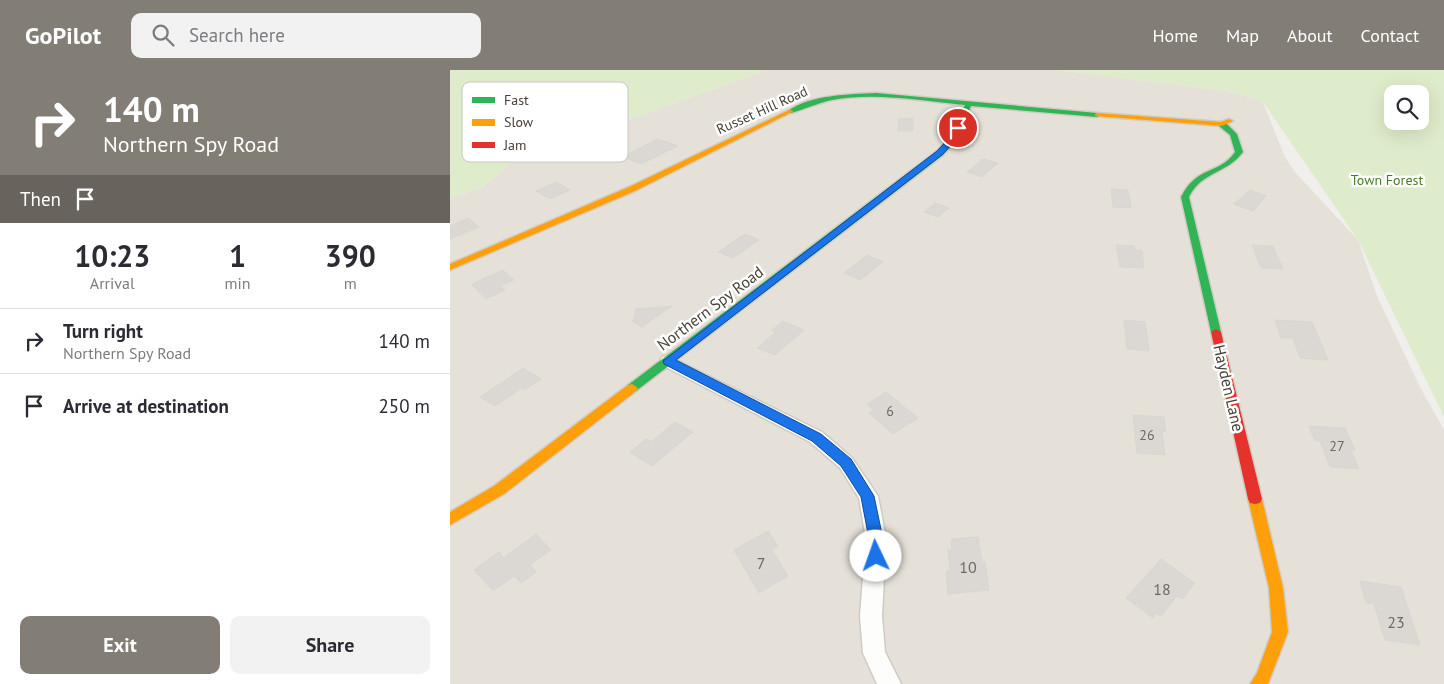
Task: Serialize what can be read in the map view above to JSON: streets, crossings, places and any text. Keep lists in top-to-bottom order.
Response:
{
  "streets": {
    "street": ["Russet Hill Road", "Northern Spy Road", "Hayden Lane"]
  },
  "crossings": [
    ["Russet Hill Road", "Northern Spy Road"],
    ["Russet Hill Road", "Hayden Lane"]
  ],
  "parks": ["Town Forest"],
  "house_numbers": [
    "6",
    "26",
    "27",
    "7",
    "10",
    "18",
    "23"
  ],
  "legend": ["Fast", "Slow", "Jam"],
  "page": {
    "header": "GoPilot",
    "search": "Search here",
    "nav": [
      "Home",
      "Map",
      "About",
      "Contact"
    ],
    "turn": ["140 m", "Northern Spy Road"],
    "then": "Then",
    "eta": [
      "10:23",
      "Arrival",
      "1",
      "min",
      "390",
      "m"
    ],
    "list": [
      {
        "name": "Turn right",
        "note": "Northern Spy Road",
        "value": "140 m"
      },
      {
        "name": "Arrive at destination",
        "value": "250 m"
      }
    ],
    "buttons": ["Exit", "Share"]
  }
}
